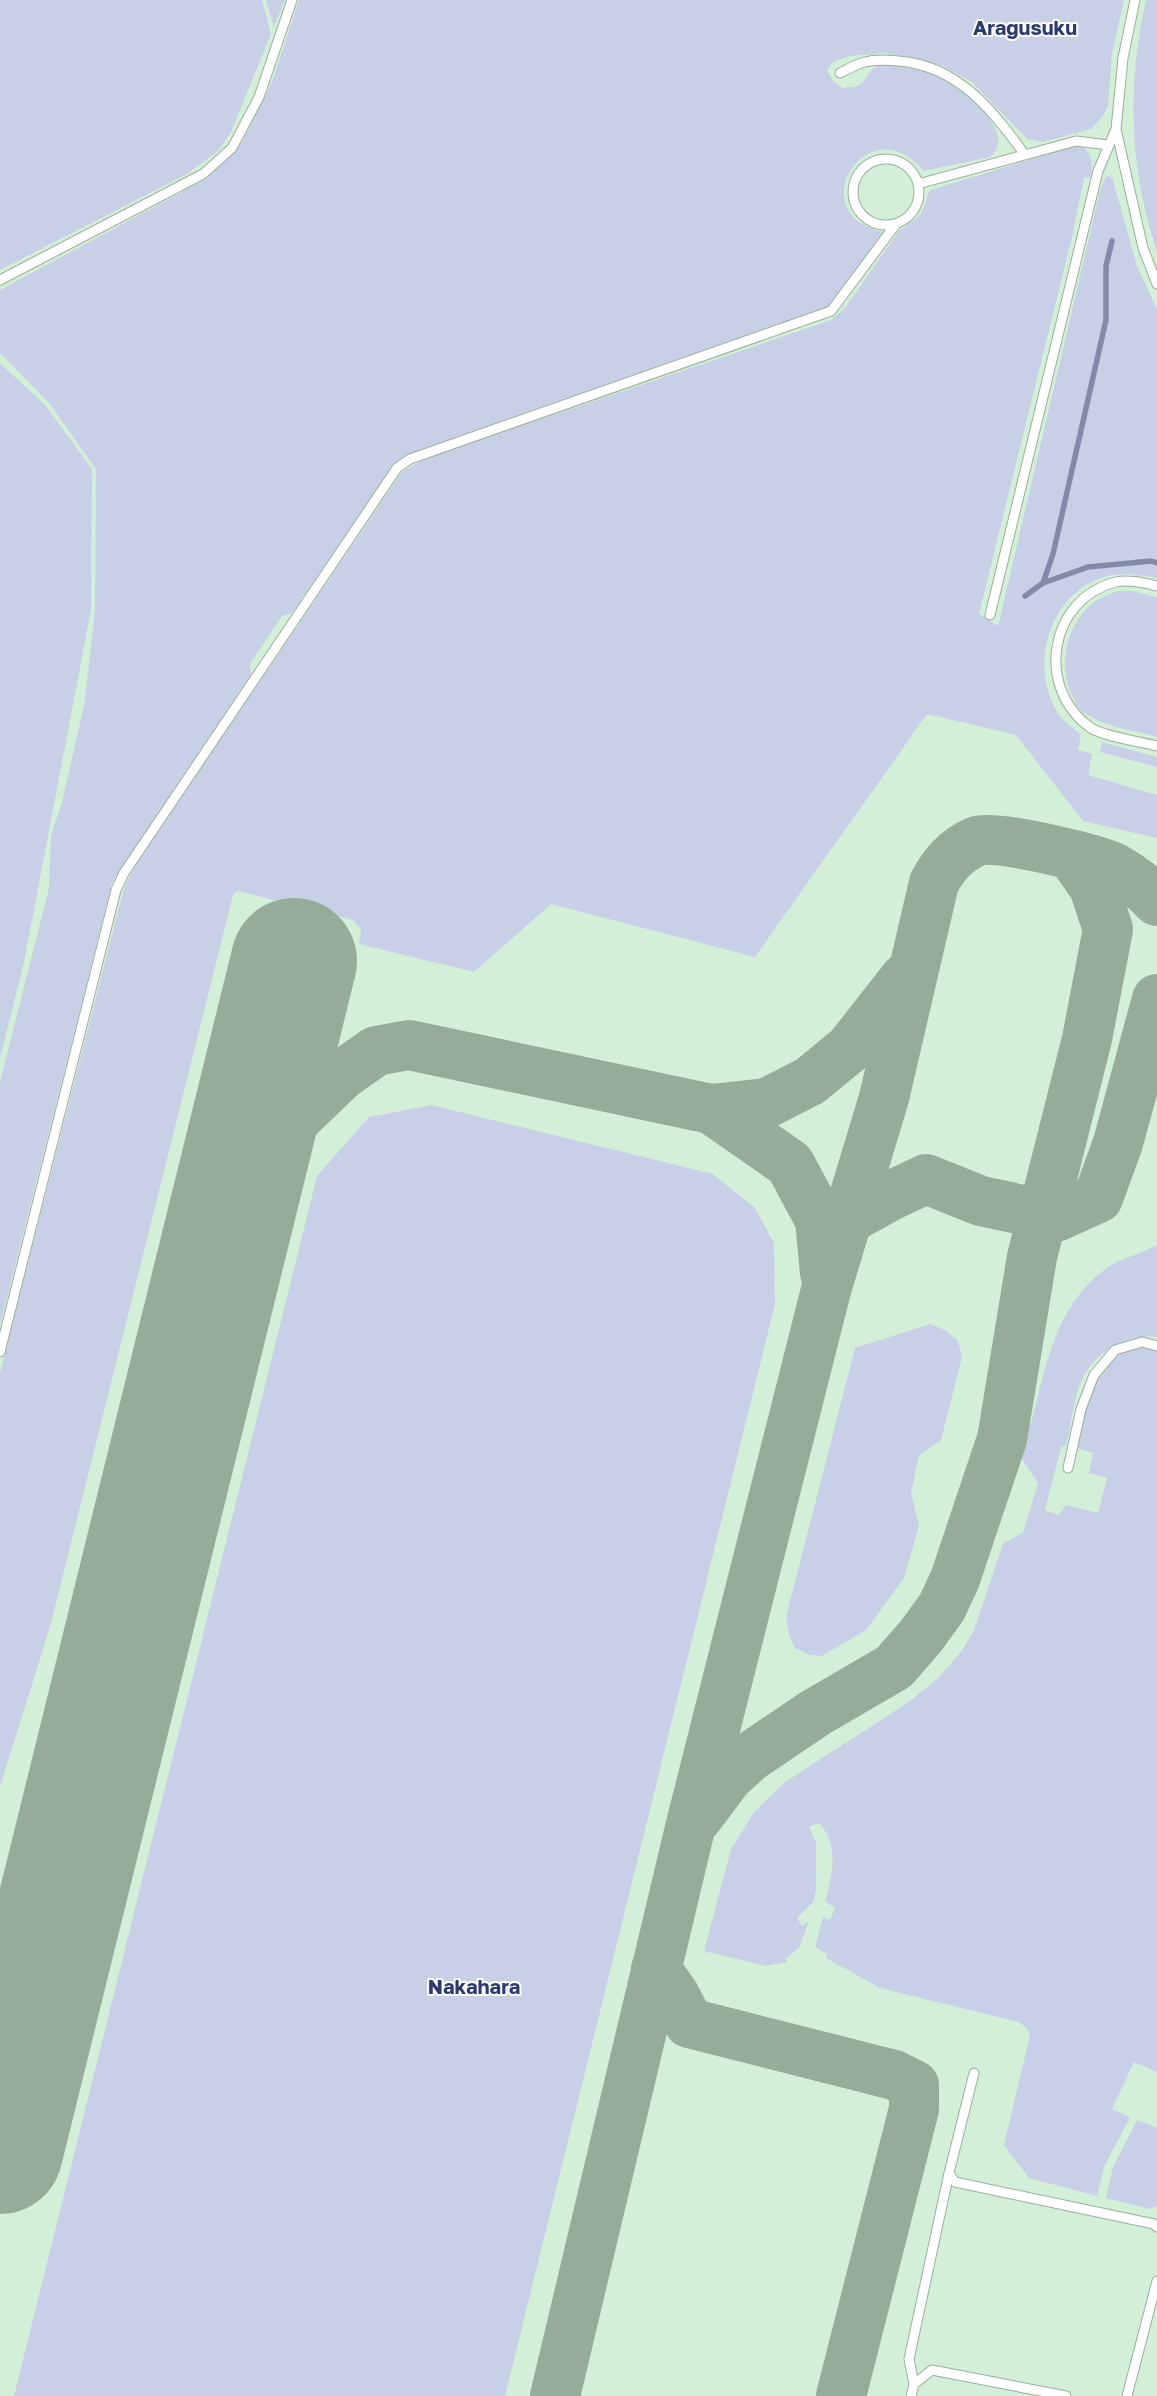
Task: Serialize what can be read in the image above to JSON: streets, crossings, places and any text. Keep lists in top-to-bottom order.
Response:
{
  "districts": ["Aragusuku", "Nakahara"]
}
